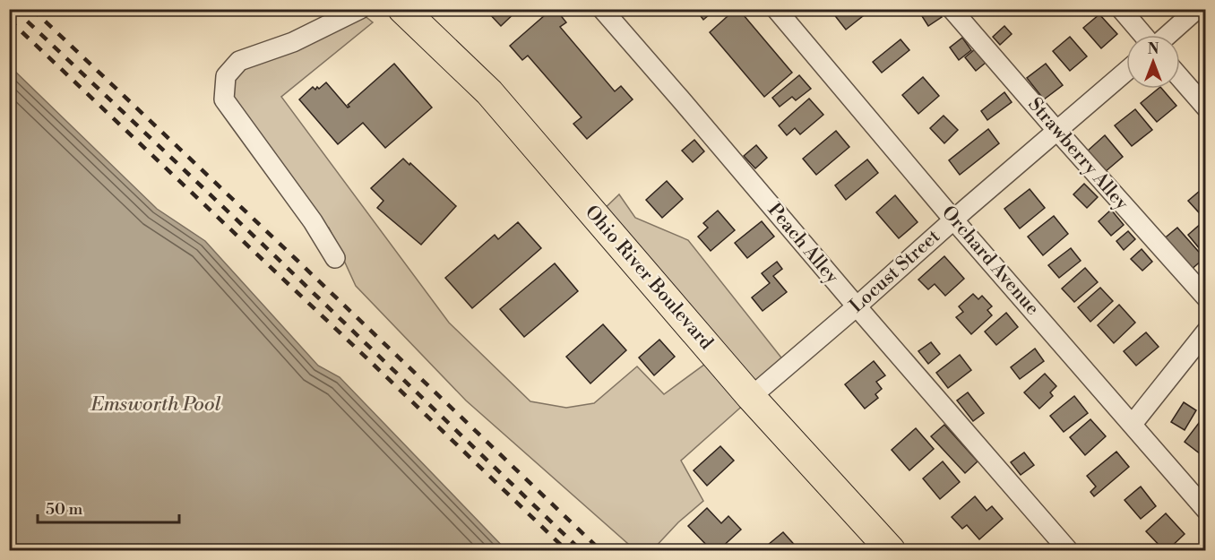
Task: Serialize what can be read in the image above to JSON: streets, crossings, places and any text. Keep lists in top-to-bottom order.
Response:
{
  "streets": {
    "highway": ["Ohio River Boulevard"],
    "street": [
      "Strawberry Alley",
      "Peach Alley",
      "Orchard Avenue",
      "Locust Street"
    ]
  },
  "crossings": [
    ["Strawberry Alley", "Locust Street"],
    ["Peach Alley", "Locust Street"],
    ["Orchard Avenue", "Locust Street"],
    ["Locust Street", "Ohio River Boulevard"]
  ],
  "water": ["Emsworth Pool"],
  "scale_bar": "50 m",
  "north": "top"
}
